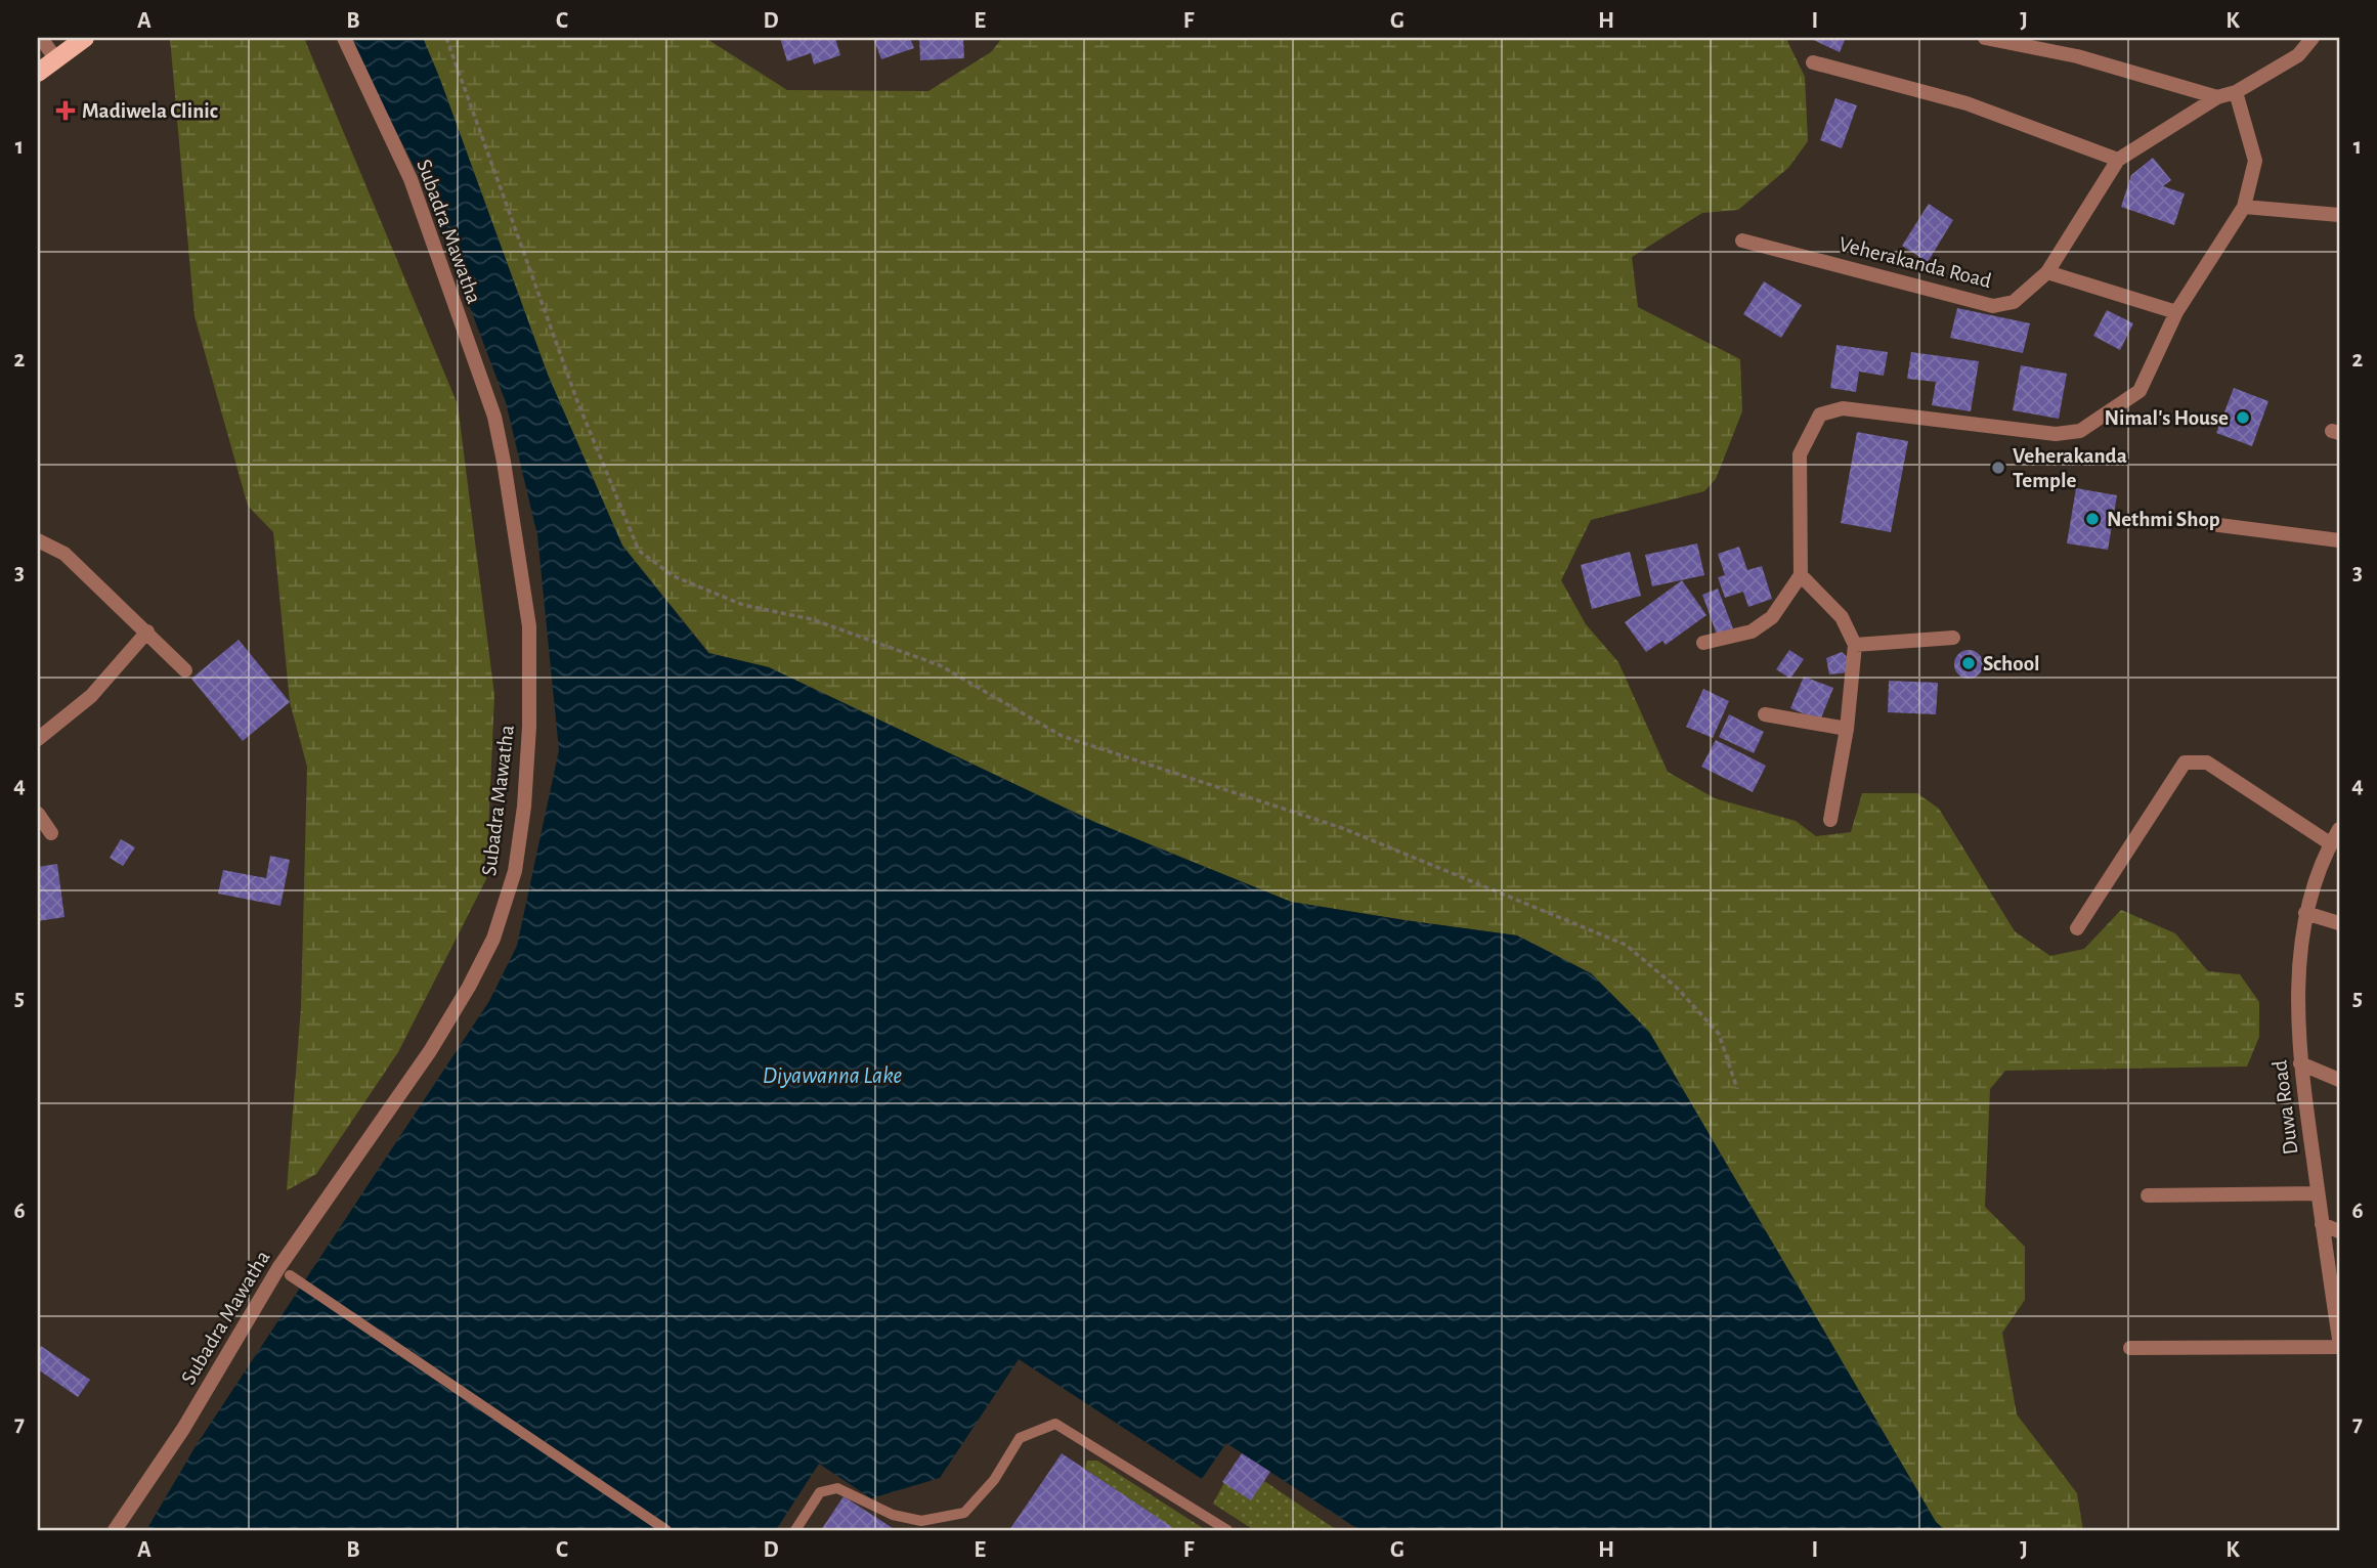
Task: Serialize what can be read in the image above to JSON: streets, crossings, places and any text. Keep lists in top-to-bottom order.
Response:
{
  "streets": {
    "street": ["Subadra Mawatha", "Veherakanda Road", "Duwa Road"]
  },
  "water": ["Diyawanna Lake"],
  "places": {
    "health": ["Madiwela Clinic"],
    "other": [
      "Nimal's House",
      "Veherakanda Temple",
      "Nethmi Shop",
      "School"
    ]
  },
  "grid": {
    "columns": [
      "A",
      "B",
      "C",
      "D",
      "E",
      "F",
      "G",
      "H",
      "I",
      "J",
      "K"
    ],
    "rows": [
      "1",
      "2",
      "3",
      "4",
      "5",
      "6",
      "7"
    ]
  }
}
